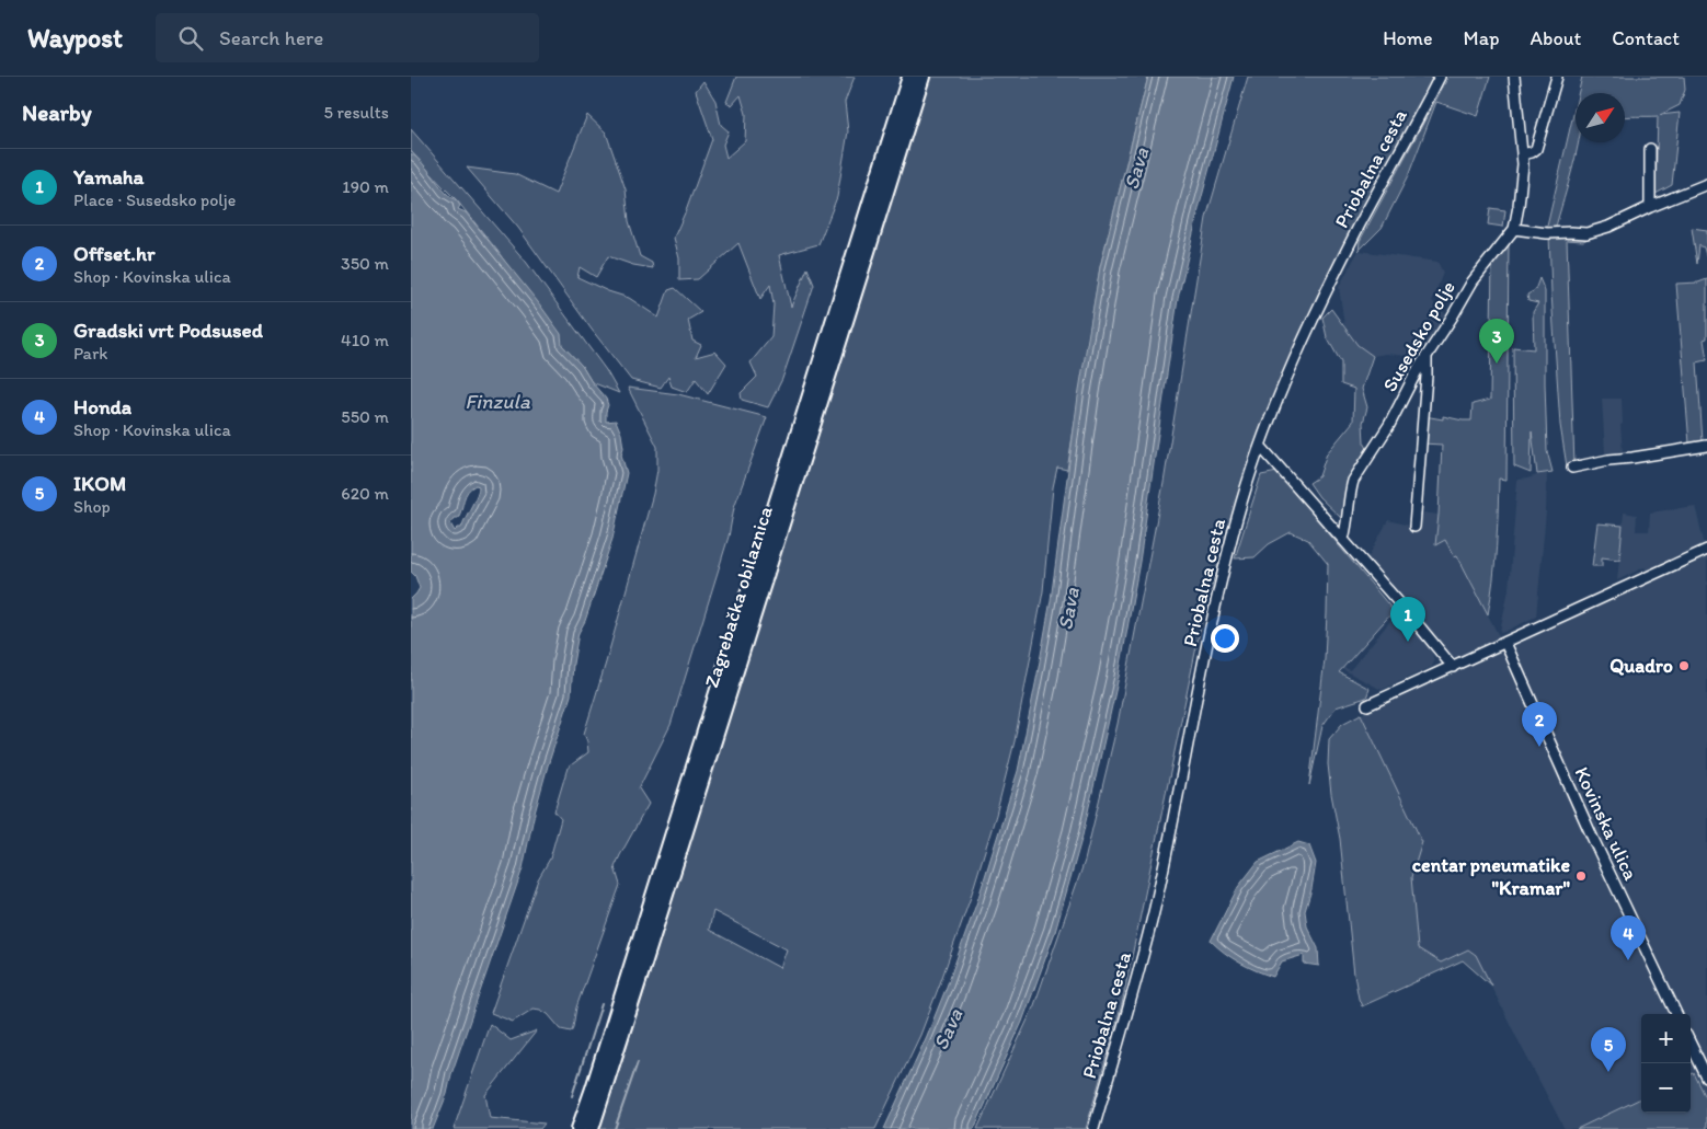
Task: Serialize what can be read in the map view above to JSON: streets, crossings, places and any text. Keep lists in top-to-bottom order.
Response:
{
  "streets": {
    "highway": ["Zagrebačka obilaznica"],
    "street": ["Priobalna cesta", "Susedsko polje", "Kovinska ulica"]
  },
  "water": ["Sava", "Finzula"],
  "places": ["Quadro", "centar pneumatike \"Kramar\""],
  "north": "top right",
  "page": {
    "header": "Waypost",
    "search": "Search here",
    "nav": [
      "Home",
      "Map",
      "About",
      "Contact"
    ],
    "heading": ["Nearby", "5 results"],
    "list": [
      {
        "mark": "1",
        "name": "Yamaha",
        "note": "Place · Susedsko polje",
        "value": "190 m"
      },
      {
        "mark": "2",
        "name": "Offset.hr",
        "note": "Shop · Kovinska ulica",
        "value": "350 m"
      },
      {
        "mark": "3",
        "name": "Gradski vrt Podsused",
        "note": "Park",
        "value": "410 m"
      },
      {
        "mark": "4",
        "name": "Honda",
        "note": "Shop · Kovinska ulica",
        "value": "550 m"
      },
      {
        "mark": "5",
        "name": "IKOM",
        "note": "Shop",
        "value": "620 m"
      }
    ],
    "pins": [
      "3",
      "1",
      "2",
      "4",
      "5"
    ],
    "map_buttons": ["+", "−"]
  }
}
